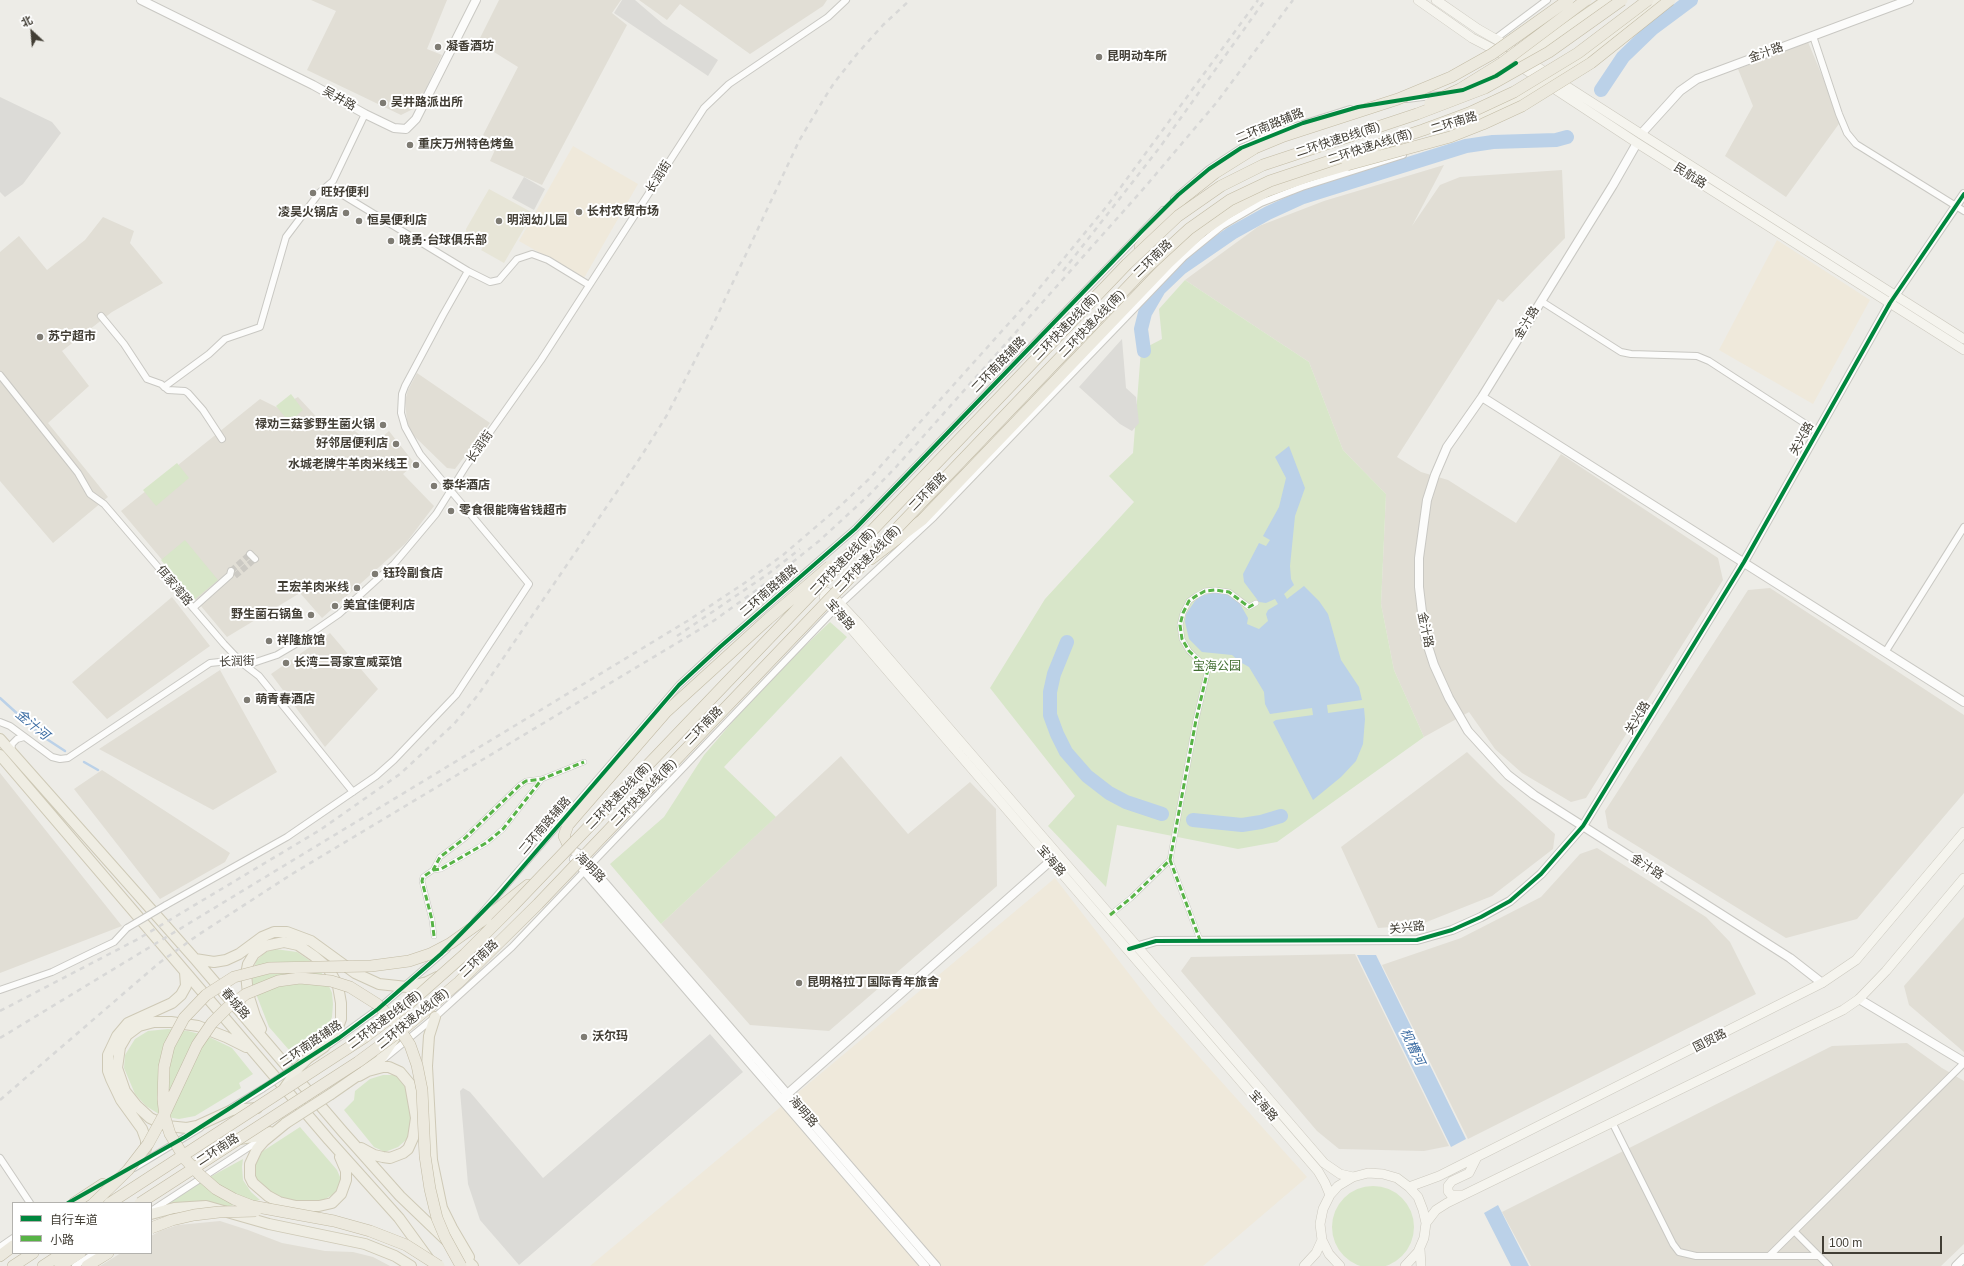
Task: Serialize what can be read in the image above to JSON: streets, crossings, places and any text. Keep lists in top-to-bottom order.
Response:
{
  "streets": {
    "highway": ["二环快速B线(南)", "二环快速A线(南)"],
    "main road": [
      "二环南路",
      "民航路",
      "宝海路",
      "春城路",
      "国贸路"
    ],
    "street": [
      "金汁路",
      "吴井路",
      "二环南路辅路",
      "长润街",
      "关兴路",
      "佴家湾路",
      "海明路"
    ]
  },
  "crossings": [
    ["金汁路", "民航路"],
    ["金汁路", "关兴路"],
    ["金汁路", "国贸路"],
    ["二环南路", "二环南路辅路"],
    ["二环南路", "民航路"],
    ["二环南路", "宝海路"],
    ["二环南路", "海明路"],
    ["二环南路辅路", "民航路"],
    ["二环南路辅路", "宝海路"],
    ["民航路", "关兴路"],
    ["长润街", "佴家湾路"],
    ["关兴路", "宝海路"]
  ],
  "water": ["金汁河", "枧槽河"],
  "parks": ["宝海公园"],
  "places": [
    "凝香酒坊",
    "昆明动车所",
    "吴井路派出所",
    "重庆万州特色烤鱼",
    "旺好便利",
    "长村农贸市场",
    "凌昊火锅店",
    "恒昊便利店",
    "明润幼儿园",
    "晓勇·台球俱乐部",
    "苏宁超市",
    "禄劝三菇爹野生菌火锅",
    "好邻居便利店",
    "水城老牌牛羊肉米线王",
    "泰华酒店",
    "零食很能嗨省钱超市",
    "钰玲副食店",
    "王宏羊肉米线",
    "美宜佳便利店",
    "野生菌石锅鱼",
    "祥隆旅馆",
    "长湾二哥家宣威菜馆",
    "萌青春酒店",
    "昆明格拉丁国际青年旅舍",
    "沃尔玛"
  ],
  "legend": ["自行车道", "小路"],
  "scale_bar": "100 m",
  "north": "top left"
}
